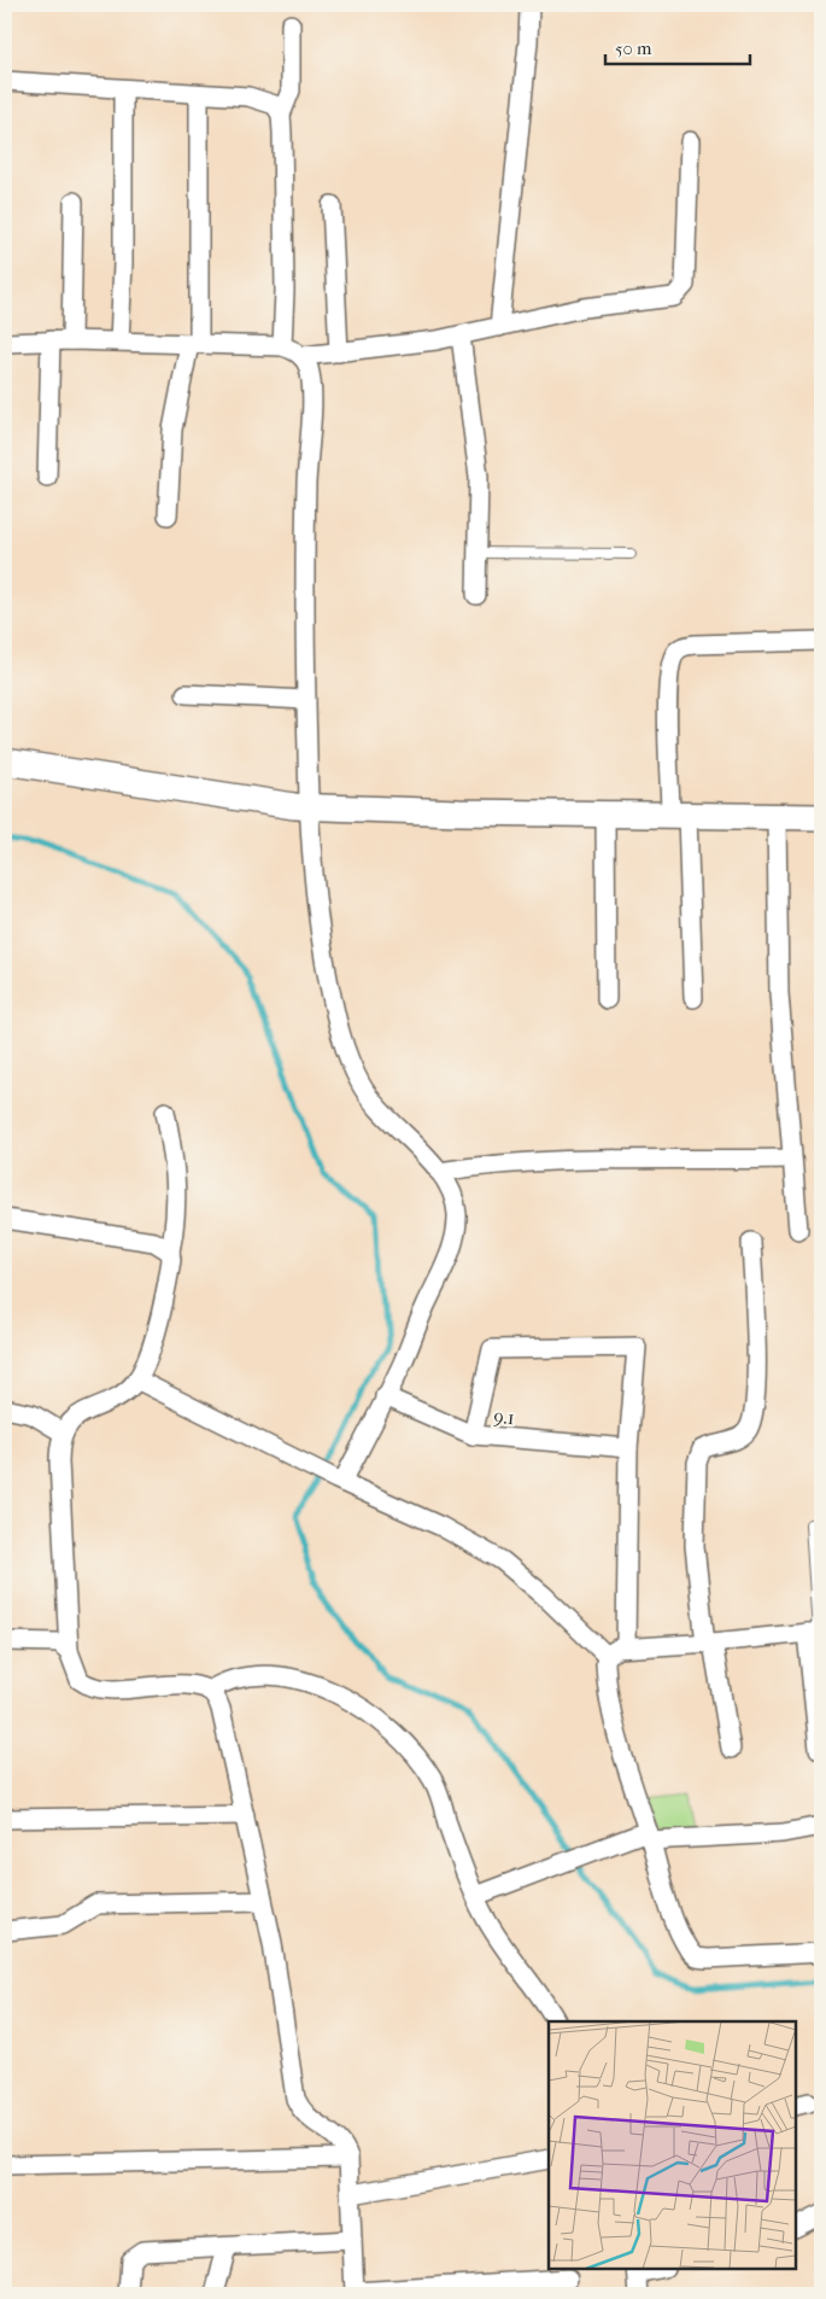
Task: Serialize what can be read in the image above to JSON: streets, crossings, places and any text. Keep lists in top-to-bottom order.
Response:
{
  "streets": {
    "street": ["9.1"]
  },
  "scale_bar": "50 m"
}
